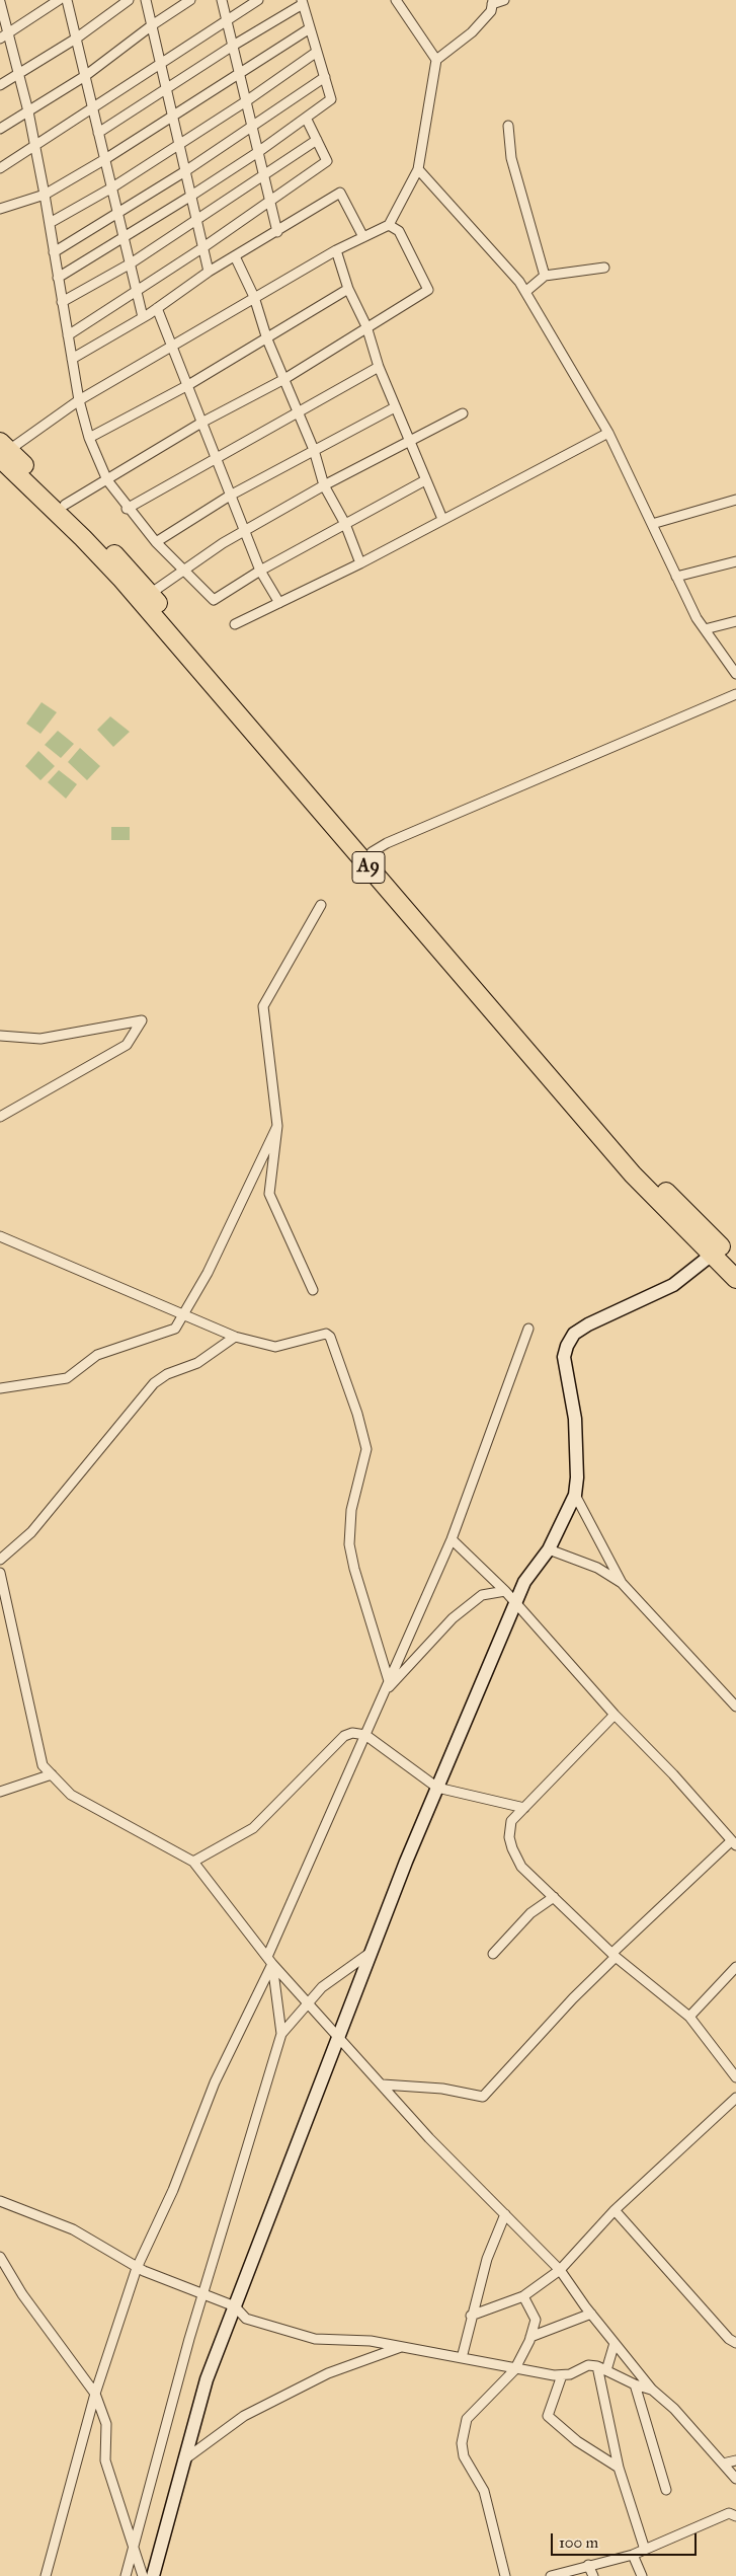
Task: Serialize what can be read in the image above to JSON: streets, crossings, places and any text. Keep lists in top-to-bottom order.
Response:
{
  "streets": {
    "highway": ["A9"]
  },
  "scale_bar": "100 m"
}
